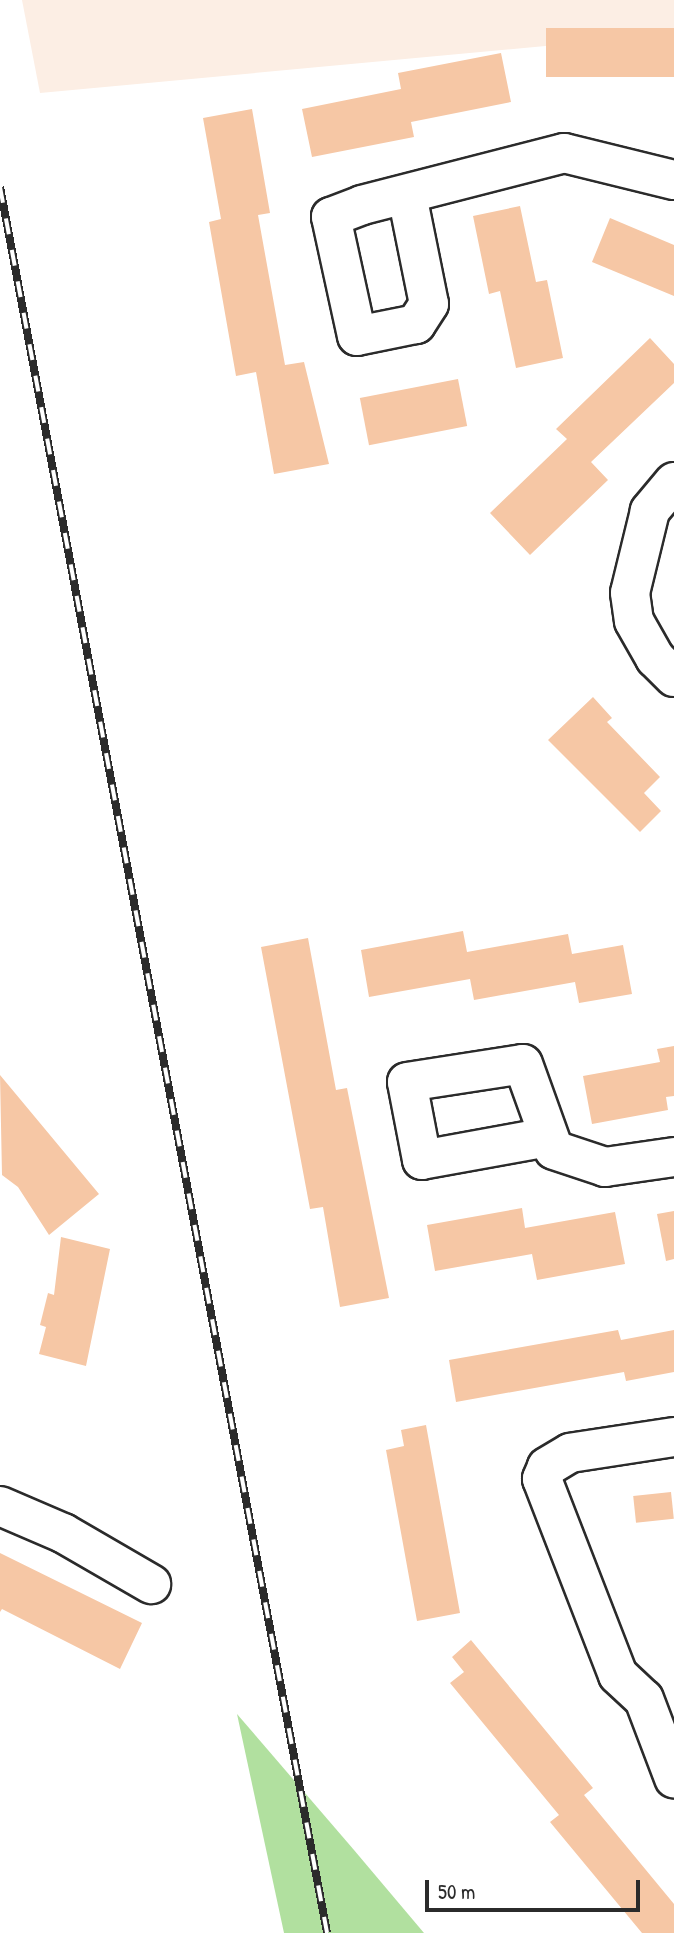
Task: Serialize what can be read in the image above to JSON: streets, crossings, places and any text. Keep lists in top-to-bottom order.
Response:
{
  "scale_bar": "50 m"
}
